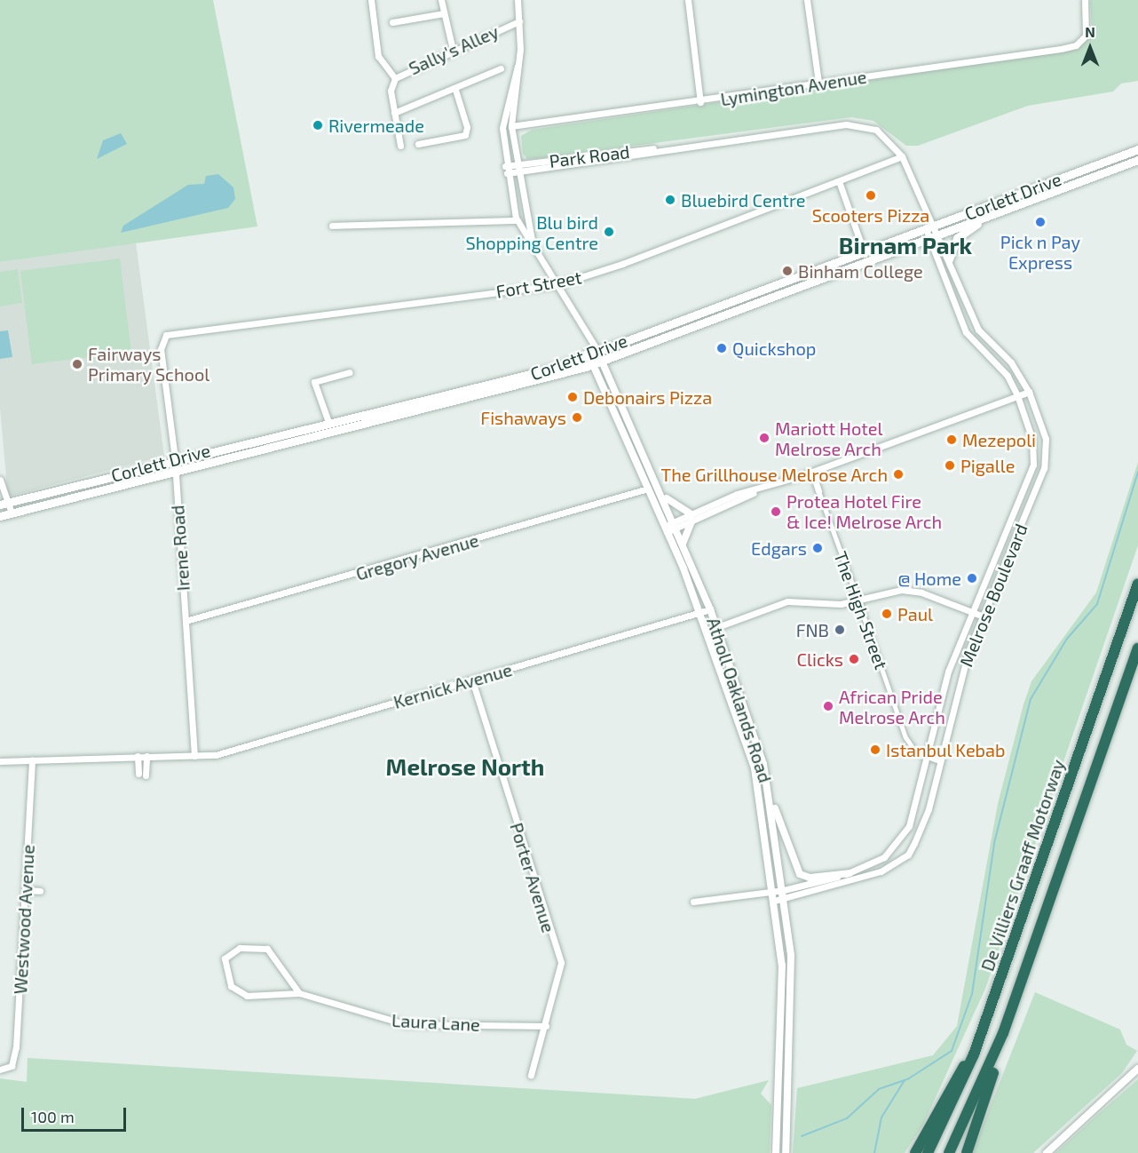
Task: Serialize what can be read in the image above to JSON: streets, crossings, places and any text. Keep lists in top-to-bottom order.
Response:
{
  "streets": {
    "highway": ["De Villiers Graaff Motorway"],
    "main road": ["Corlett Drive"],
    "street": [
      "Sally's Alley",
      "Lymington Avenue",
      "Park Road",
      "Fort Street",
      "Irene Road",
      "Gregory Avenue",
      "Melrose Boulevard",
      "The High Street",
      "Kernick Avenue",
      "Atholl Oaklands Road",
      "Porter Avenue",
      "Westwood Avenue",
      "Laura Lane"
    ]
  },
  "crossings": [
    ["Sally's Alley", "Atholl Oaklands Road"],
    ["Lymington Avenue", "Atholl Oaklands Road"],
    ["Park Road", "Fort Street"],
    ["Park Road", "Atholl Oaklands Road"],
    ["Corlett Drive", "Irene Road"],
    ["Corlett Drive", "Melrose Boulevard"],
    ["Corlett Drive", "Atholl Oaklands Road"],
    ["Fort Street", "Irene Road"],
    ["Fort Street", "Atholl Oaklands Road"],
    ["Irene Road", "Gregory Avenue"],
    ["Irene Road", "Kernick Avenue"],
    ["Gregory Avenue", "Atholl Oaklands Road"],
    ["Melrose Boulevard", "The High Street"],
    ["Melrose Boulevard", "Atholl Oaklands Road"],
    ["Kernick Avenue", "Atholl Oaklands Road"],
    ["Kernick Avenue", "Porter Avenue"],
    ["Kernick Avenue", "Westwood Avenue"],
    ["Porter Avenue", "Laura Lane"]
  ],
  "districts": ["Birnam Park", "Melrose North"],
  "places": [
    "Rivermeade",
    "Scooters Pizza",
    "Bluebird Centre",
    "Pick n Pay Express",
    "Blu bird Shopping Centre",
    "Binham College",
    "Quickshop",
    "Fairways Primary School",
    "Debonairs Pizza",
    "Fishaways",
    "Mariott Hotel Melrose Arch",
    "Mezepoli",
    "Pigalle",
    "The Grillhouse Melrose Arch",
    "Protea Hotel Fire & Ice! Melrose Arch",
    "Edgars",
    "@ Home",
    "Paul",
    "FNB",
    "Clicks",
    "African Pride Melrose Arch",
    "Istanbul Kebab"
  ],
  "scale_bar": "100 m",
  "north": "top"
}
